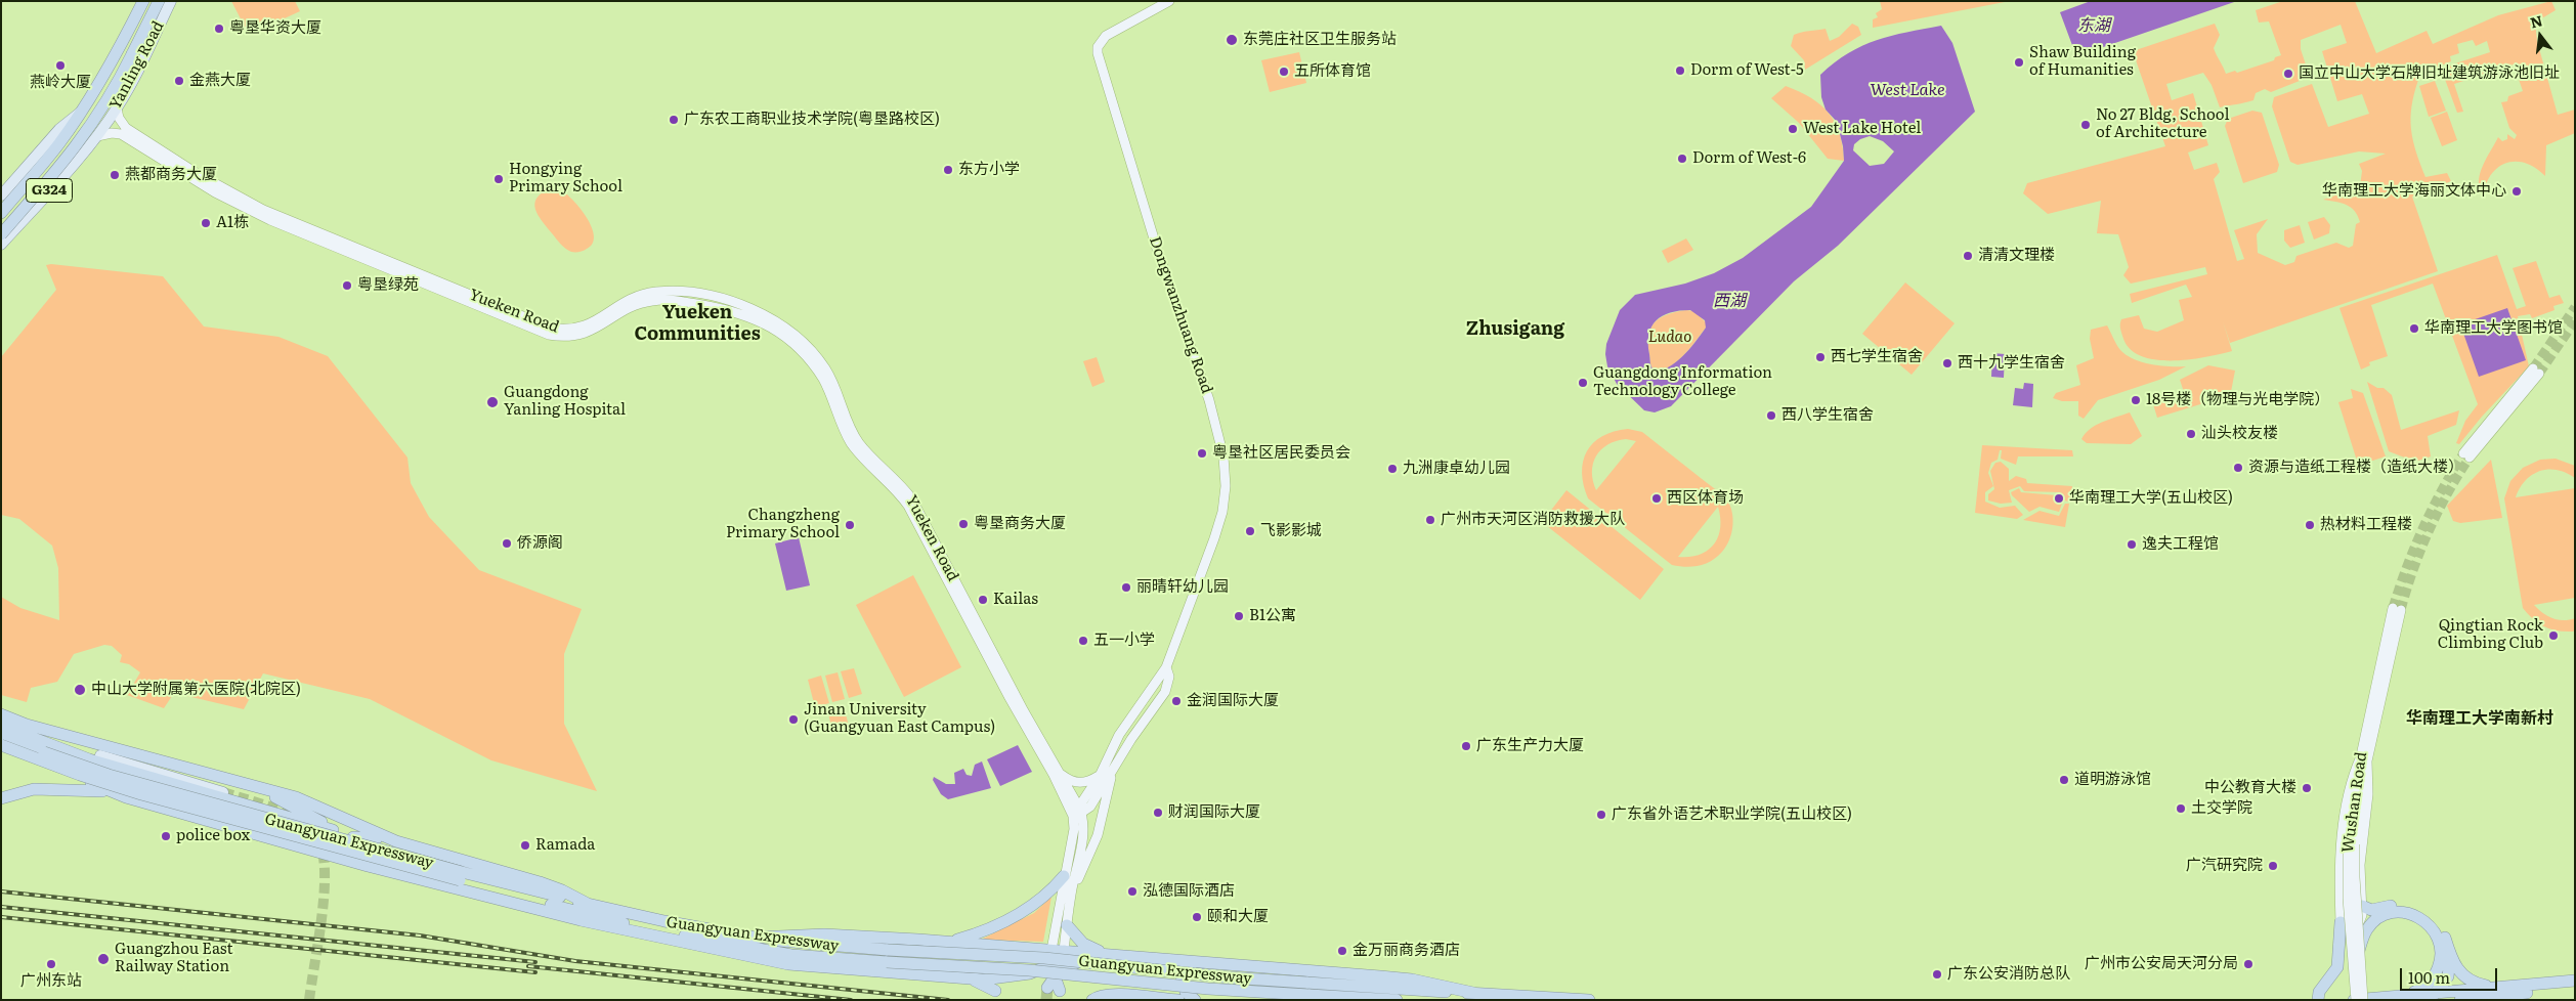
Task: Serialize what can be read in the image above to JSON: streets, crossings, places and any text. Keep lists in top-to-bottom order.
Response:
{
  "streets": {
    "highway": ["Yanling Road", "G324", "Guangyuan Expressway"],
    "main road": ["Yueken Road", "Dongwanzhuang Road", "Wushan Road"]
  },
  "crossings": [
    ["Yanling Road", "Yueken Road"],
    ["Yueken Road", "Dongwanzhuang Road"]
  ],
  "districts": ["Yueken Communities", "Zhusigang", "华南理工大学南新村"],
  "water": ["东湖", "West Lake", "西湖"],
  "parks": ["Ludao"],
  "places": [
    "粤垦华资大厦",
    "东莞庄社区卫生服务站",
    "Shaw Building of Humanities",
    "燕岭大厦",
    "Dorm of West-5",
    "五所体育馆",
    "国立中山大学石牌旧址建筑游泳池旧址",
    "金燕大厦",
    "广东农工商职业技术学院(粤垦路校区)",
    "No 27 Bldg, School of Architecture",
    "West Lake Hotel",
    "Dorm of West-6",
    "东方小学",
    "燕都商务大厦",
    "Hongying Primary School",
    "华南理工大学海丽文体中心",
    "A1栋",
    "清清文理楼",
    "粤垦绿苑",
    "华南理工大学图书馆",
    "西七学生宿舍",
    "西十九学生宿舍",
    "Guangdong Information Technology College",
    "18号楼（物理与光电学院）",
    "Guangdong Yanling Hospital",
    "西八学生宿舍",
    "汕头校友楼",
    "粤垦社区居民委员会",
    "资源与造纸工程楼（造纸大楼）",
    "九洲康卓幼儿园",
    "西区体育场",
    "华南理工大学(五山校区)",
    "广州市天河区消防救援大队",
    "粤垦商务大厦",
    "Changzheng Primary School",
    "热材料工程楼",
    "飞影影城",
    "侨源阁",
    "逸夫工程馆",
    "丽晴轩幼儿园",
    "Kailas",
    "B1公寓",
    "Qingtian Rock Climbing Club",
    "五一小学",
    "中山大学附属第六医院(北院区)",
    "金润国际大厦",
    "Jinan University (Guangyuan East Campus)",
    "广东生产力大厦",
    "道明游泳馆",
    "中公教育大楼",
    "土交学院",
    "财润国际大厦",
    "广东省外语艺术职业学院(五山校区)",
    "police box",
    "Ramada",
    "广汽研究院",
    "泓德国际酒店",
    "颐和大厦",
    "金万丽商务酒店",
    "Guangzhou East Railway Station",
    "广州东站",
    "广州市公安局天河分局",
    "广东公安消防总队"
  ],
  "scale_bar": "100 m",
  "north": "top"
}
